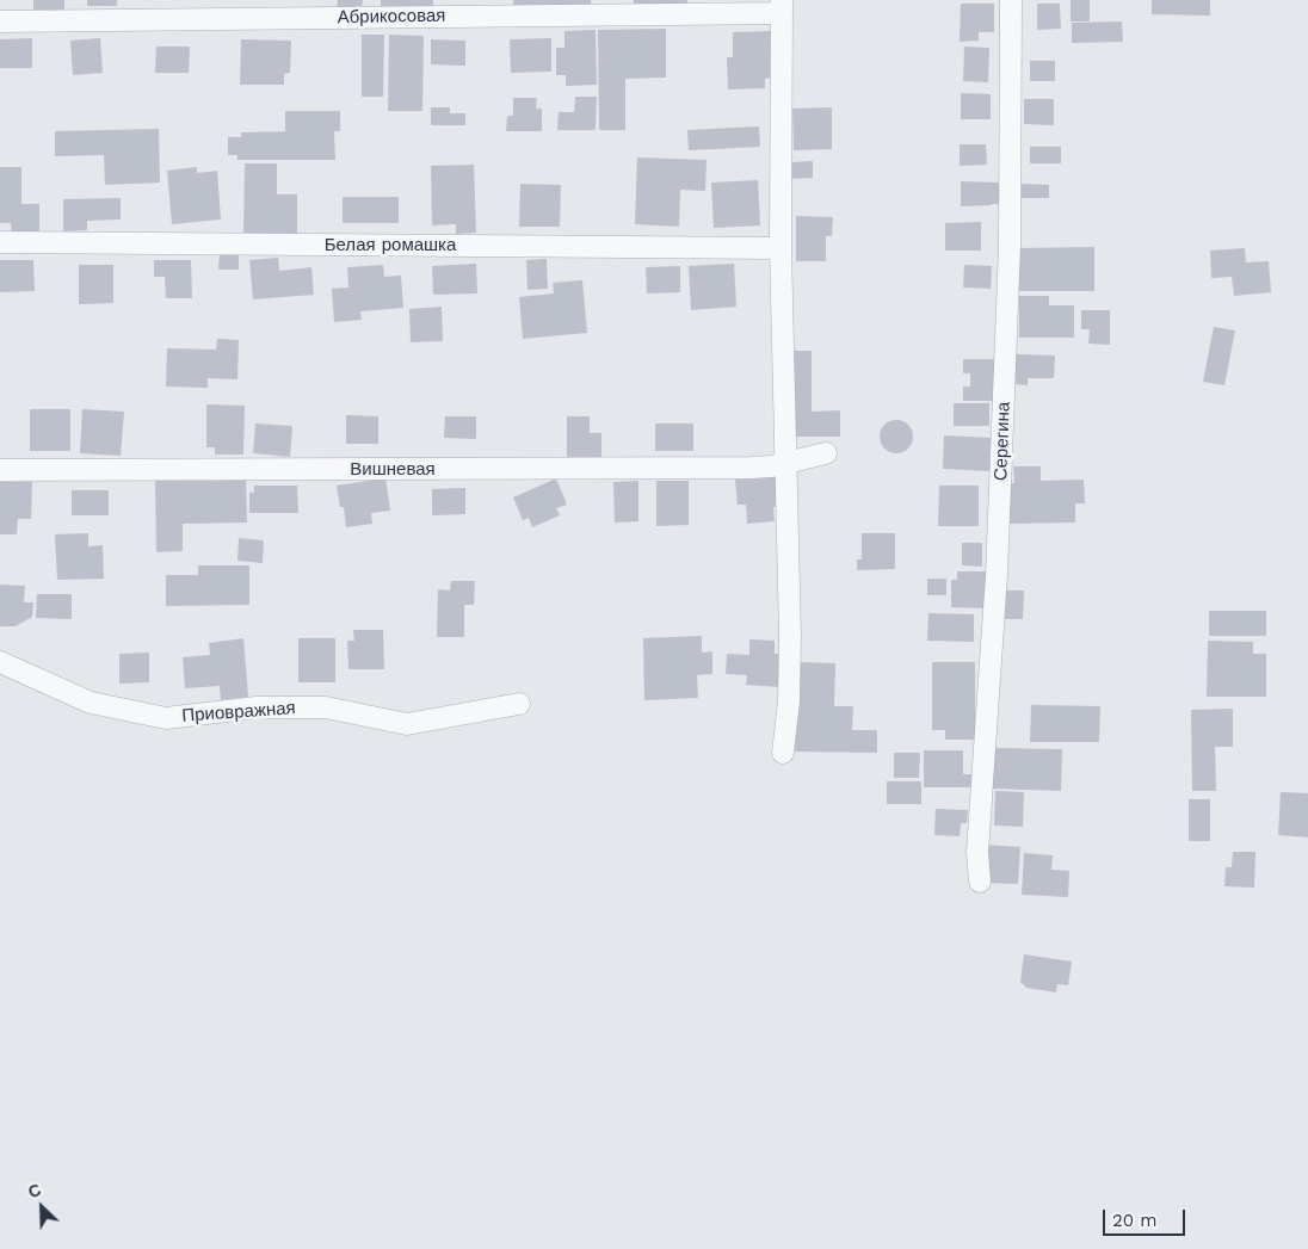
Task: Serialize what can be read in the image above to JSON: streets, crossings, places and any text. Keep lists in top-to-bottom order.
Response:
{
  "streets": {
    "street": [
      "Абрикосовая",
      "Белая ромашка",
      "Серегина",
      "Вишневая",
      "Приовражная"
    ]
  },
  "scale_bar": "20 m",
  "north": "top left"
}
